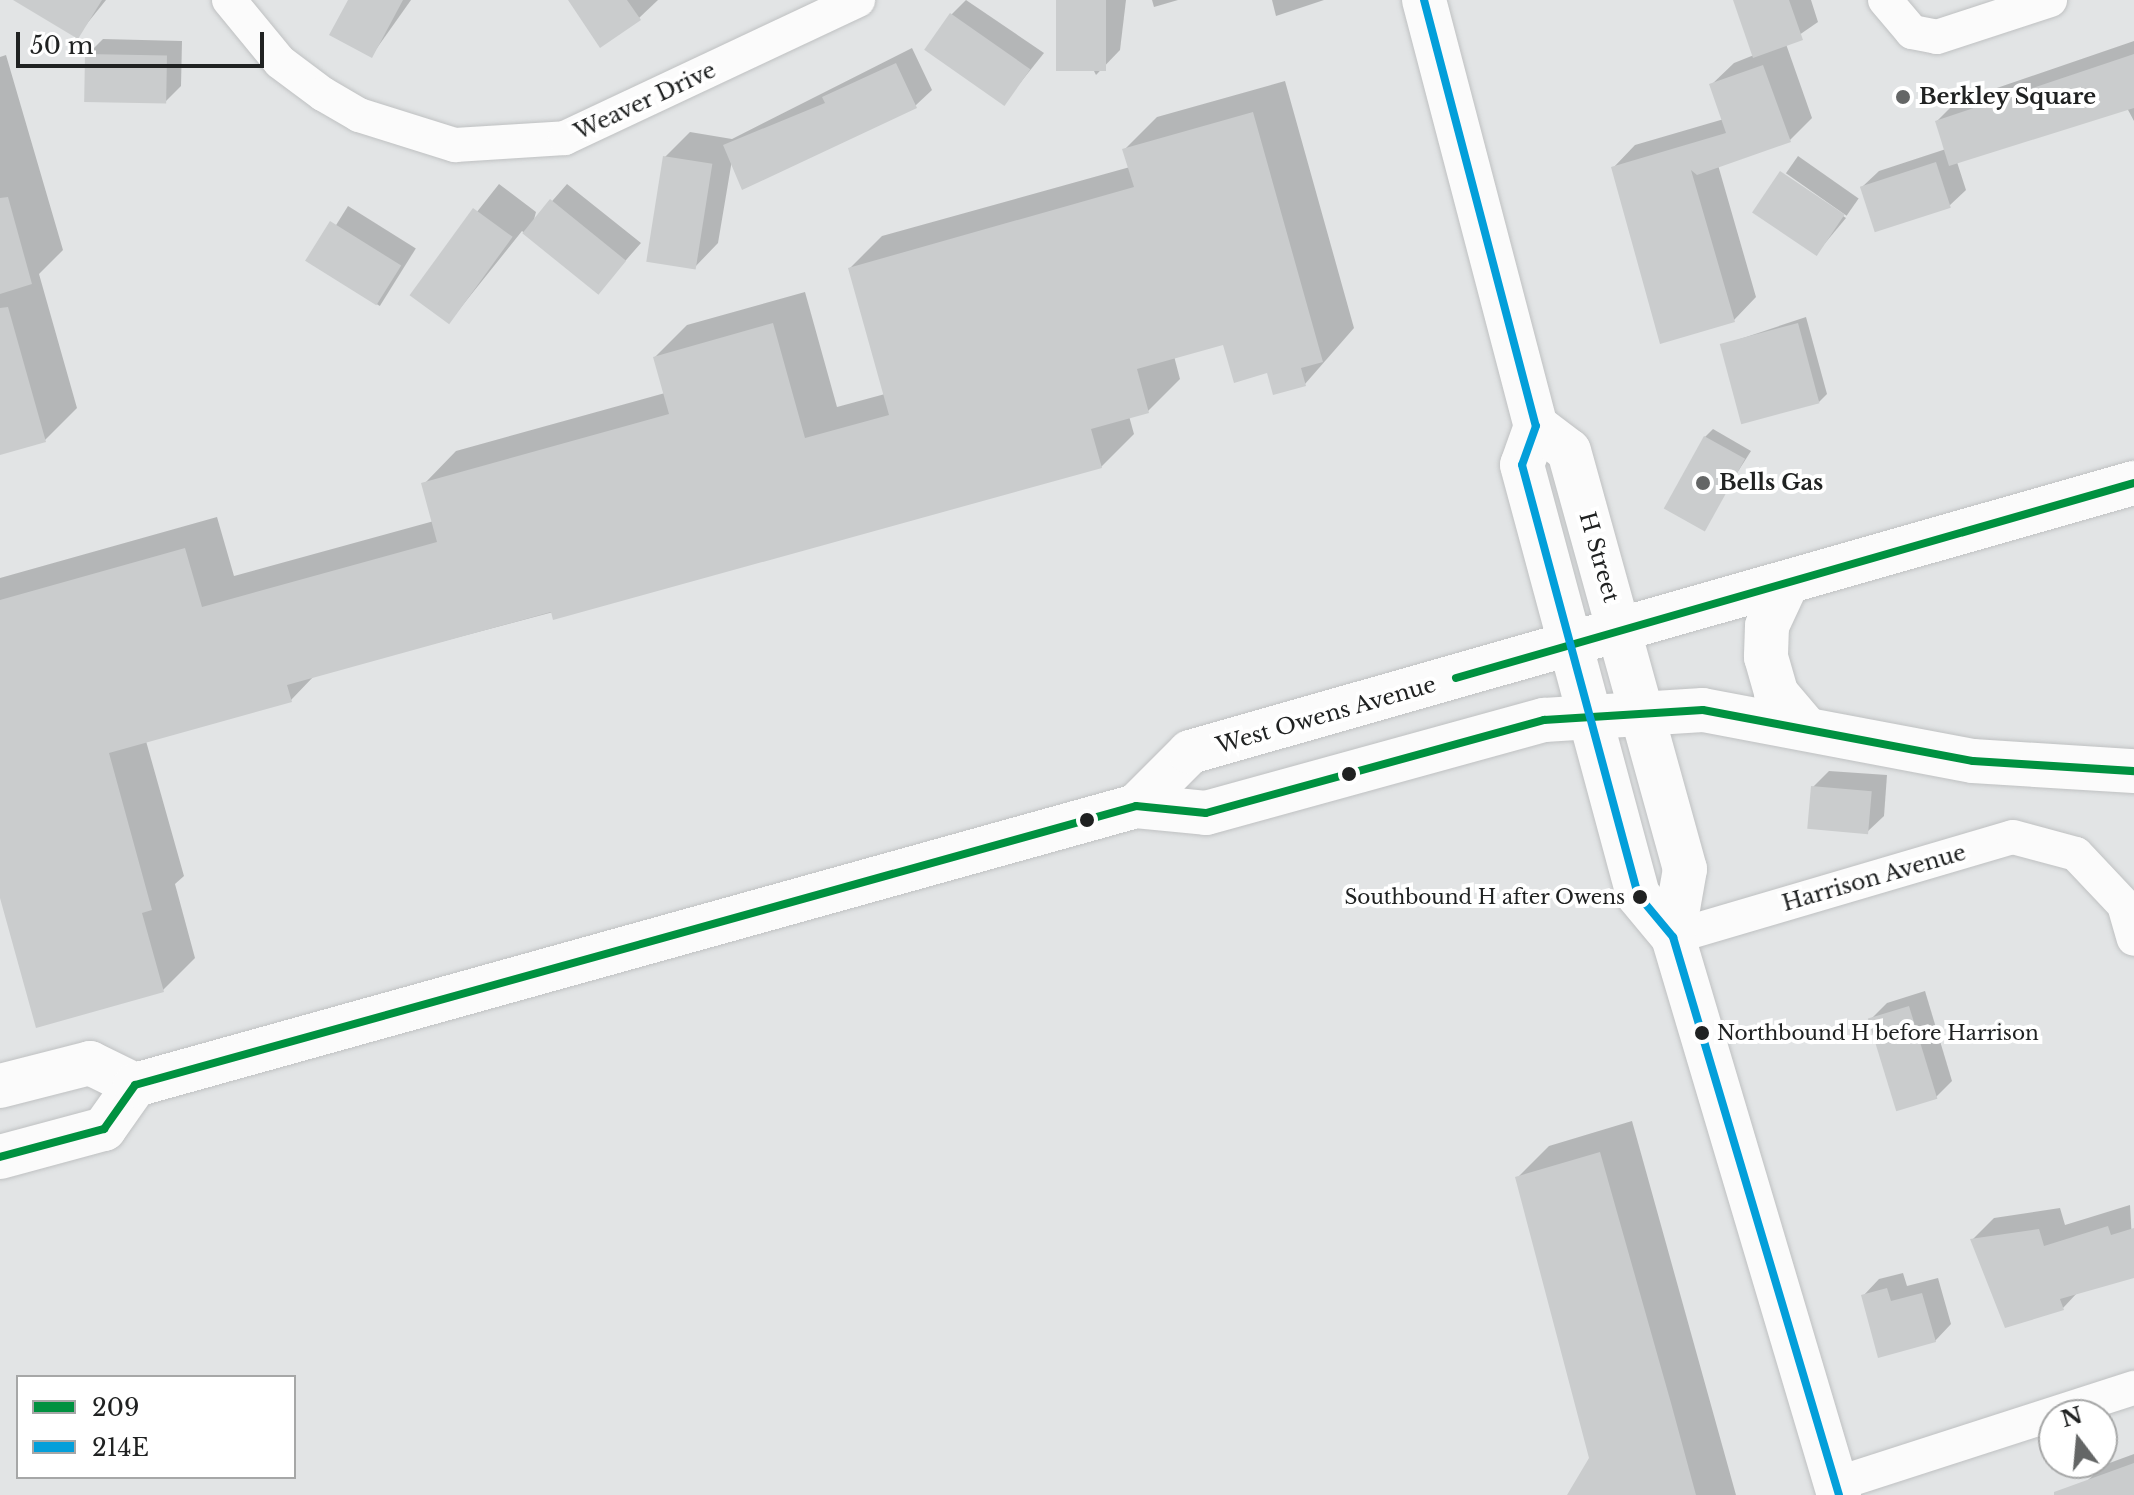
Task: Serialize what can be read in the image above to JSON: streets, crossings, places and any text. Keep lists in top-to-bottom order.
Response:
{
  "streets": {
    "main road": ["H Street", "West Owens Avenue"],
    "street": ["Weaver Drive", "Harrison Avenue"]
  },
  "crossings": [
    ["H Street", "West Owens Avenue"],
    ["H Street", "Harrison Avenue"]
  ],
  "places": [
    "Berkley Square",
    "Bells Gas",
    "Southbound H after Owens",
    "Northbound H before Harrison"
  ],
  "lines": ["transit line 214E", "transit line 209"],
  "legend": ["209", "214E"],
  "scale_bar": "50 m",
  "north": "top"
}
